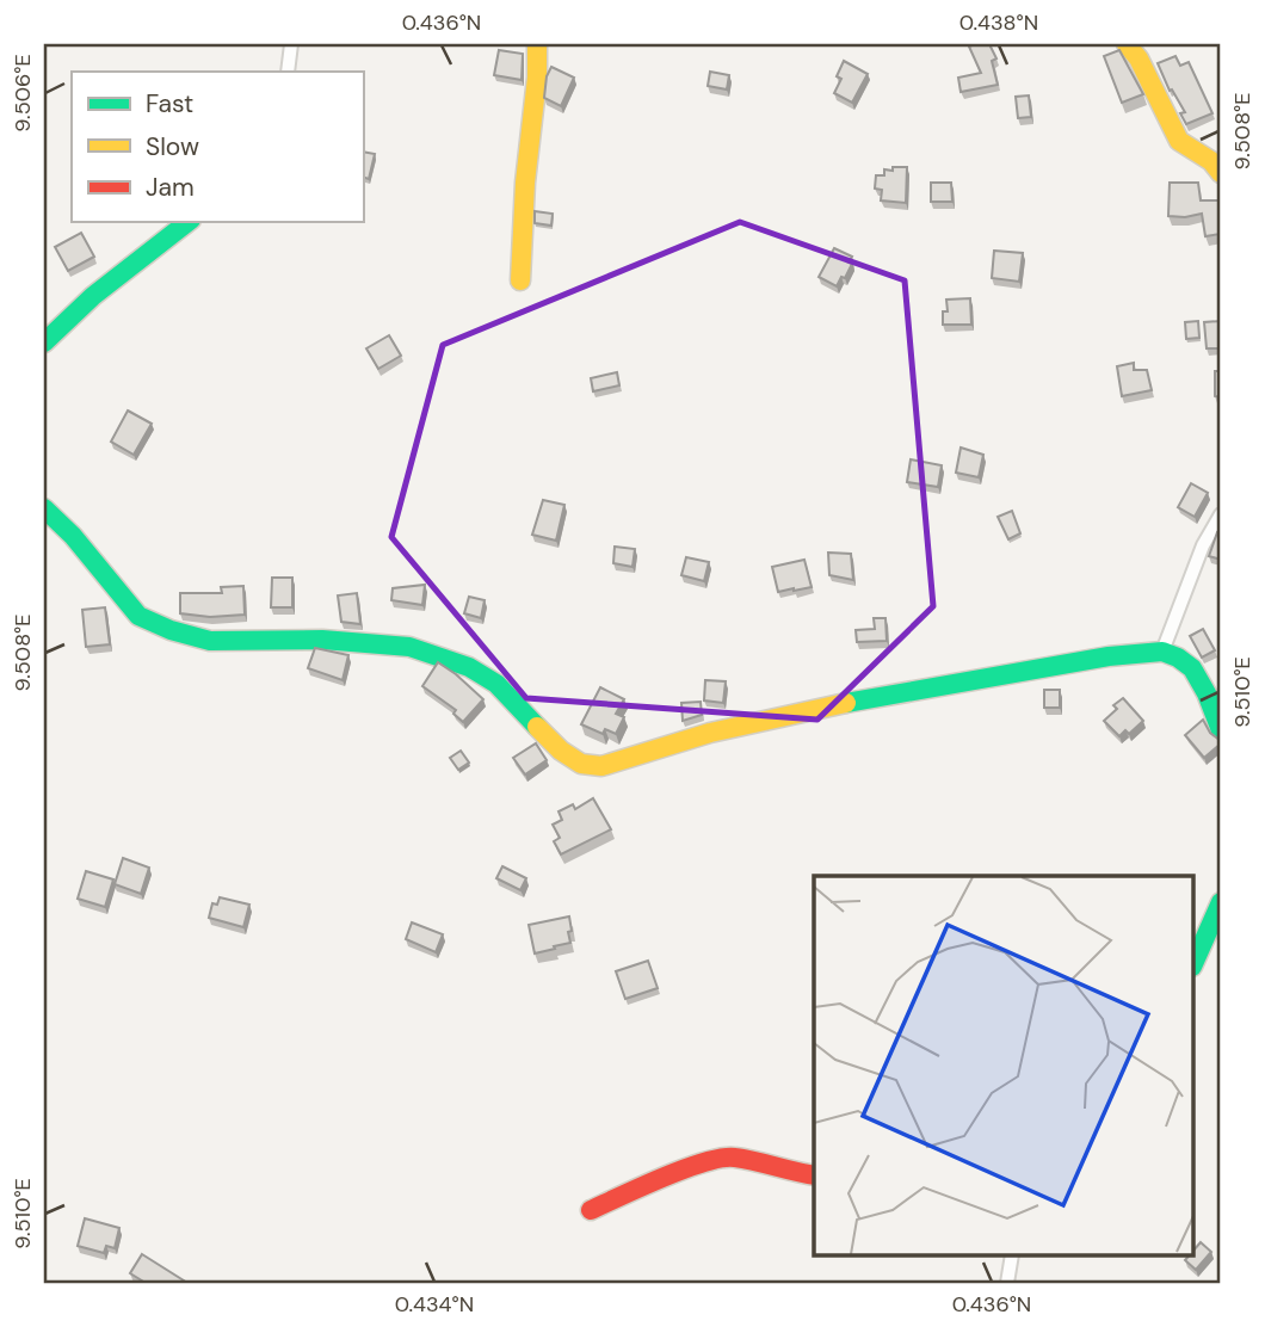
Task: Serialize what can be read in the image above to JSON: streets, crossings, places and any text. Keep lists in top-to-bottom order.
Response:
{
  "legend": ["Fast", "Slow", "Jam"],
  "coordinates": [
    "0.436°N",
    "0.438°N",
    "9.506°E",
    "9.508°E",
    "9.510°E",
    "0.434°N"
  ]
}
